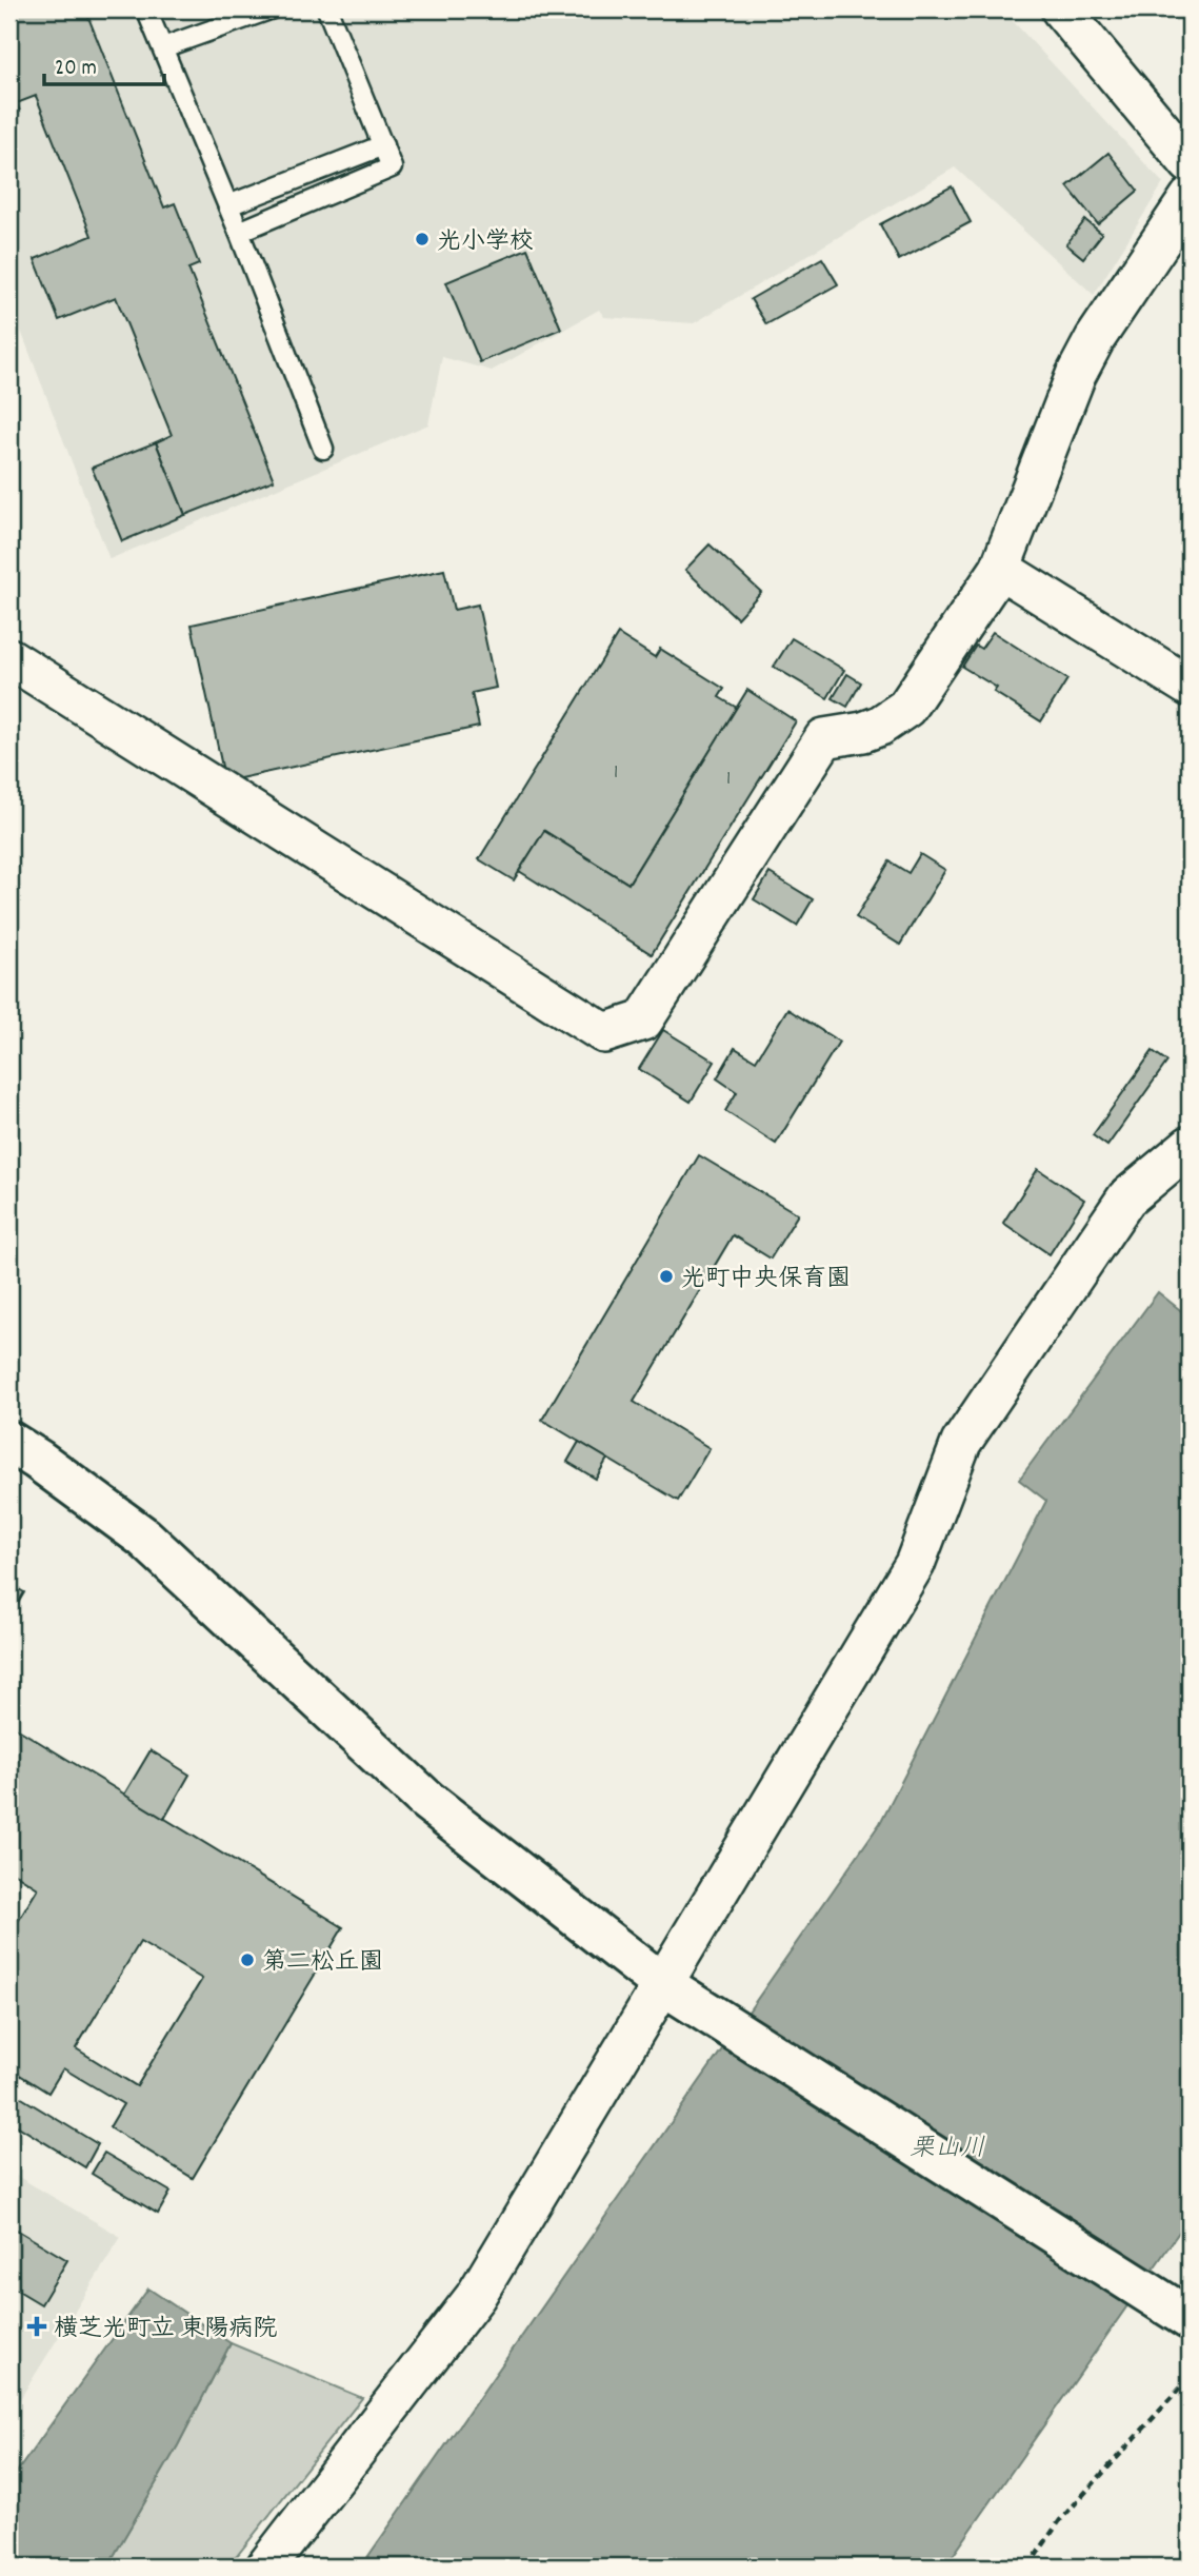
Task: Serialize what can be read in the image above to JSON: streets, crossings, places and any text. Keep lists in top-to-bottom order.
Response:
{
  "water": ["栗山川"],
  "places": {
    "other": ["光小学校", "光町中央保育園", "第二松丘園"],
    "health": ["横芝光町立 東陽病院"]
  },
  "house_numbers": ["1", "1"],
  "scale_bar": "20 m"
}
